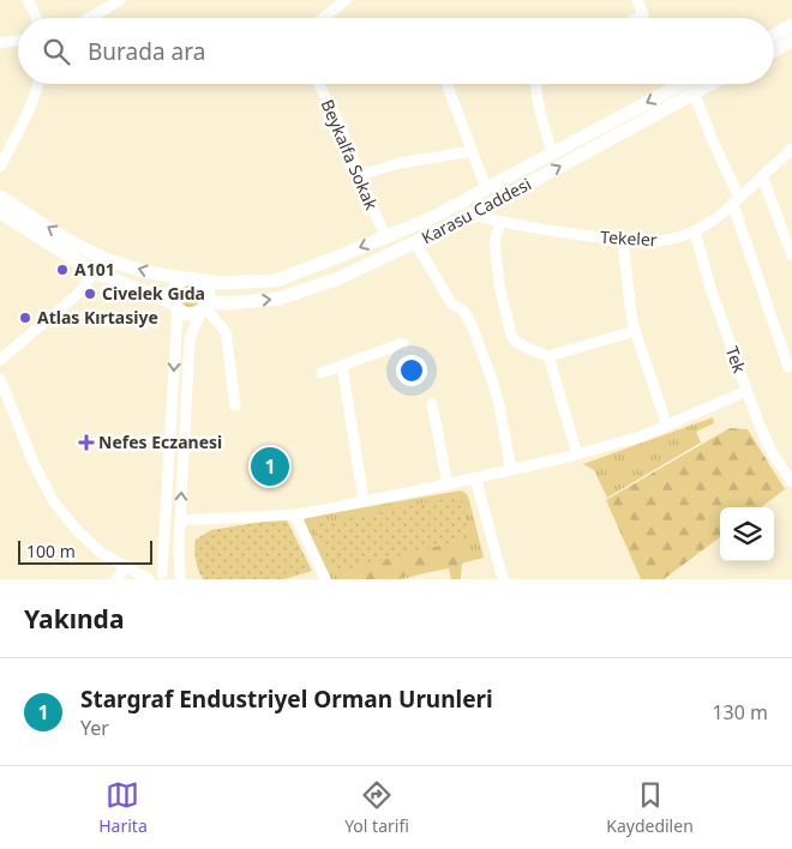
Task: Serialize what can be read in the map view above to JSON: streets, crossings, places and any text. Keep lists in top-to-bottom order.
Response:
{
  "streets": {
    "main road": ["Karasu Caddesi"],
    "street": ["Beykalfa Sokak", "Tekeler", "Tek"]
  },
  "crossings": [
    ["Beykalfa Sokak", "Karasu Caddesi"],
    ["Karasu Caddesi", "Tekeler"],
    ["Tekeler", "Tek"]
  ],
  "places": {
    "other": ["A101", "Civelek Gıda", "Atlas Kırtasiye"],
    "health": ["Nefes Eczanesi"]
  },
  "scale_bar": "100 m",
  "page": {
    "search": "Burada ara",
    "pins": "1",
    "scale": "100 m",
    "heading": "Yakında",
    "list": [
      {
        "mark": "1",
        "name": "Stargraf Endustriyel Orman Urunleri",
        "note": "Yer",
        "value": "130 m"
      }
    ],
    "nav": ["Harita", "Yol tarifi", "Kaydedilen"]
  }
}
